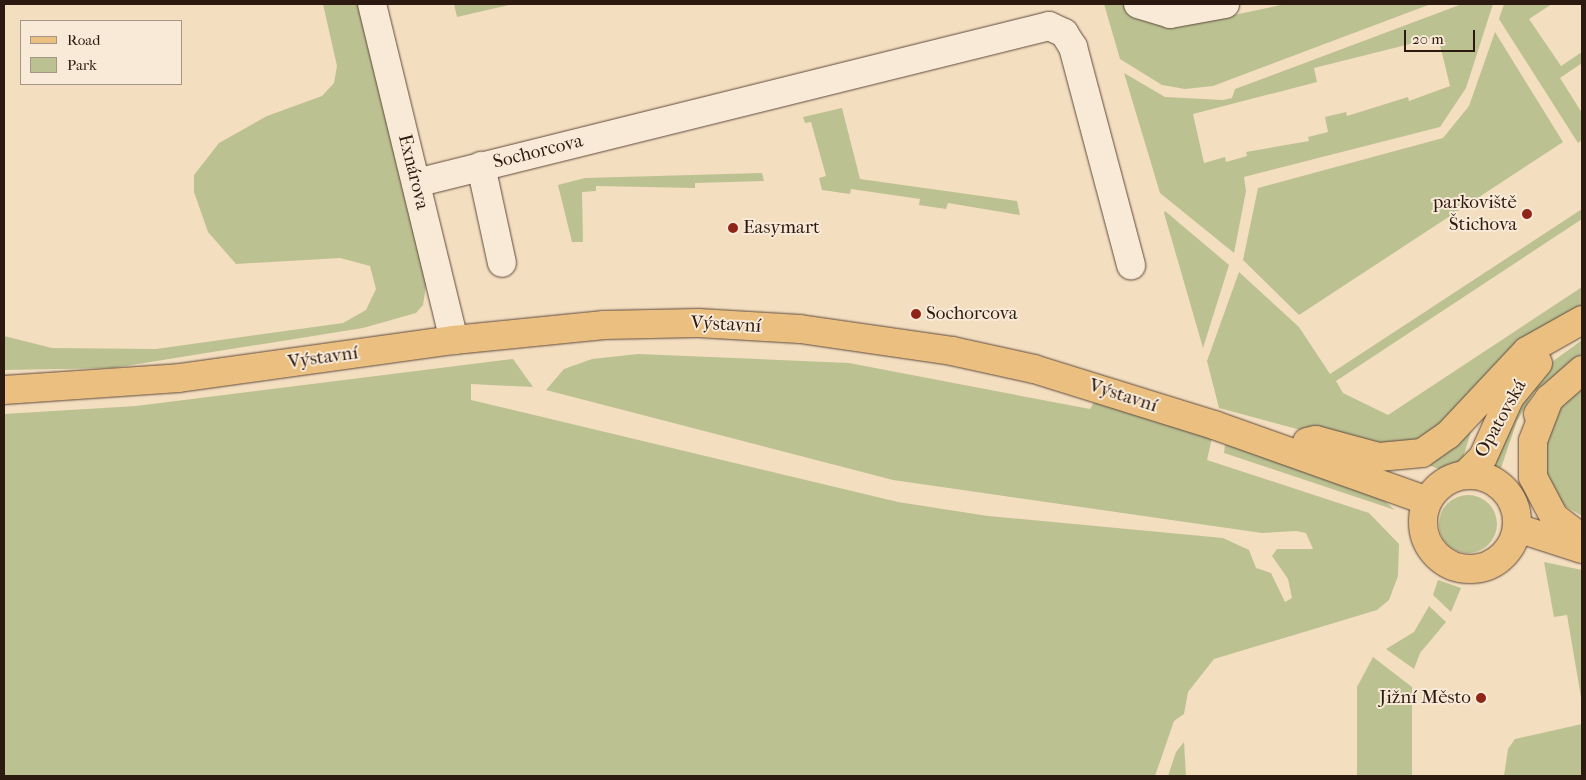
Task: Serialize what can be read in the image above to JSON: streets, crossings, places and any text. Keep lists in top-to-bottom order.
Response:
{
  "streets": {
    "main road": ["Výstavní", "Opatovská"],
    "street": ["Sochorcova", "Exnárova"]
  },
  "crossings": [
    ["Sochorcova", "Exnárova"],
    ["Exnárova", "Výstavní"],
    ["Výstavní", "Opatovská"]
  ],
  "places": [
    "parkoviště Štichova",
    "Easymart",
    "Sochorcova",
    "Jižní Město"
  ],
  "legend": ["Road", "Park"],
  "scale_bar": "20 m"
}
